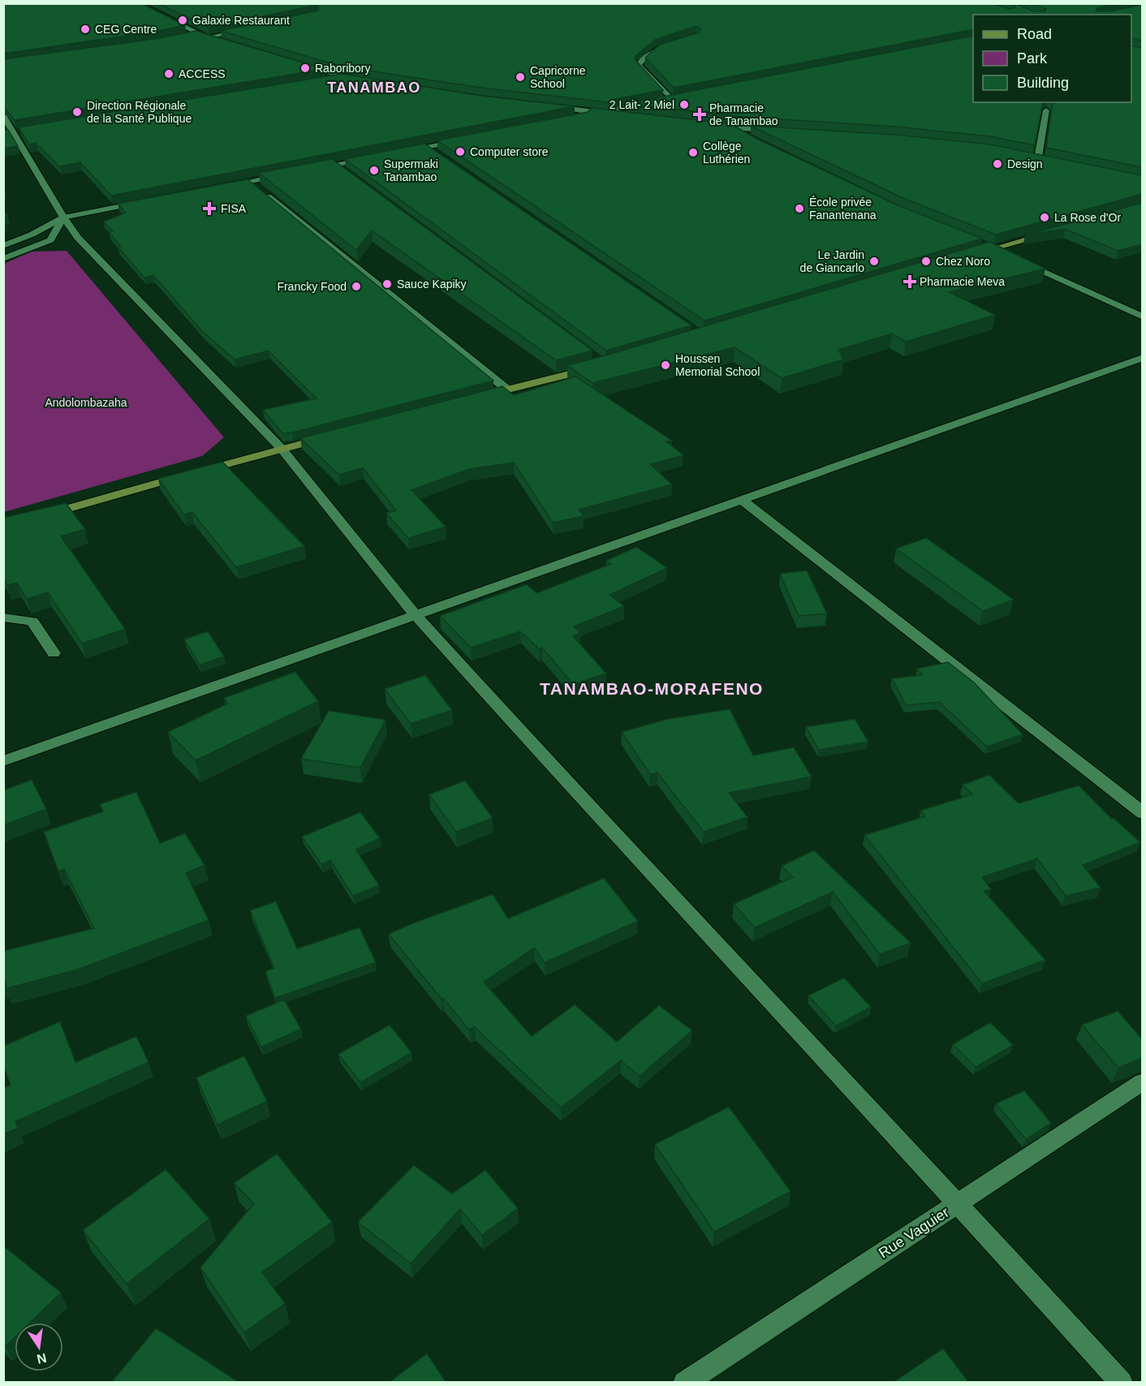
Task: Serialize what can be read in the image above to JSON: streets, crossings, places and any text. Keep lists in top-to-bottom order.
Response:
{
  "streets": {
    "street": ["Rue Vaguier"]
  },
  "districts": ["TANAMBAO", "TANAMBAO-MORAFENO"],
  "parks": ["Andolombazaha"],
  "places": {
    "other": [
      "Galaxie Restaurant",
      "CEG Centre",
      "Raboribory",
      "ACCESS",
      "Capricorne School",
      "2 Lait- 2 Miel",
      "Direction Régionale de la Santé Publique",
      "Computer store",
      "Collège Luthérien",
      "Design",
      "Supermaki Tanambao",
      "École privée Fanantenana",
      "La Rose d'Or",
      "Le Jardin de Giancarlo",
      "Chez Noro",
      "Sauce Kapiky",
      "Francky Food",
      "Houssen Memorial School"
    ],
    "health": ["Pharmacie de Tanambao", "FISA", "Pharmacie Meva"]
  },
  "legend": ["Road", "Park", "Building"],
  "north": "bottom"
}
